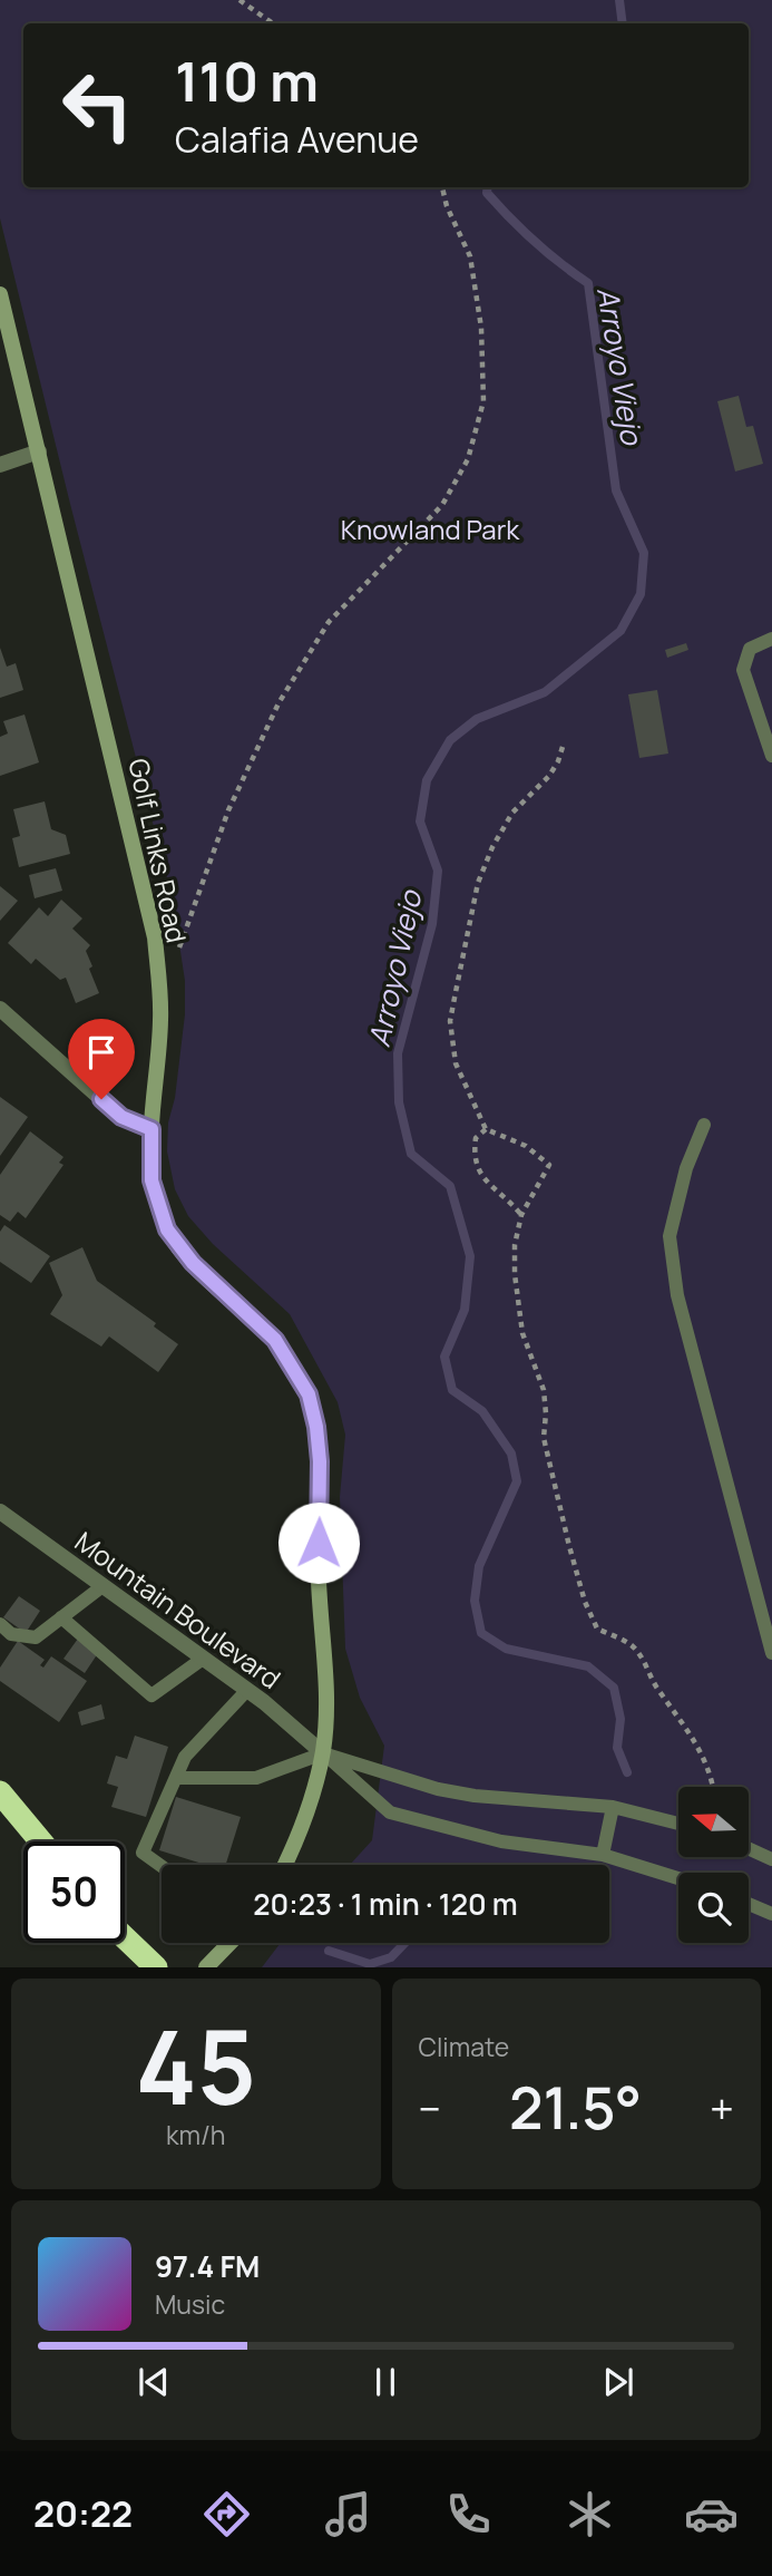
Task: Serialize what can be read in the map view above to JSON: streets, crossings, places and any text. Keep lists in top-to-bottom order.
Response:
{
  "streets": {
    "main road": ["Golf Links Road"],
    "street": ["Mountain Boulevard"]
  },
  "crossings": [
    ["Golf Links Road", "Mountain Boulevard"]
  ],
  "water": ["Arroyo Viejo"],
  "parks": ["Knowland Park"],
  "north": "left",
  "page": {
    "turn": ["110 m", "Calafia Avenue"],
    "limit": "50",
    "trip": "20:23 · 1 min · 120 m",
    "tile": [
      ["45", "km/h"],
      "Climate"
    ],
    "heat": ["−", "21.5°", "+"],
    "song": ["97.4 FM", "Music"],
    "tabs": "20:22"
  }
}
